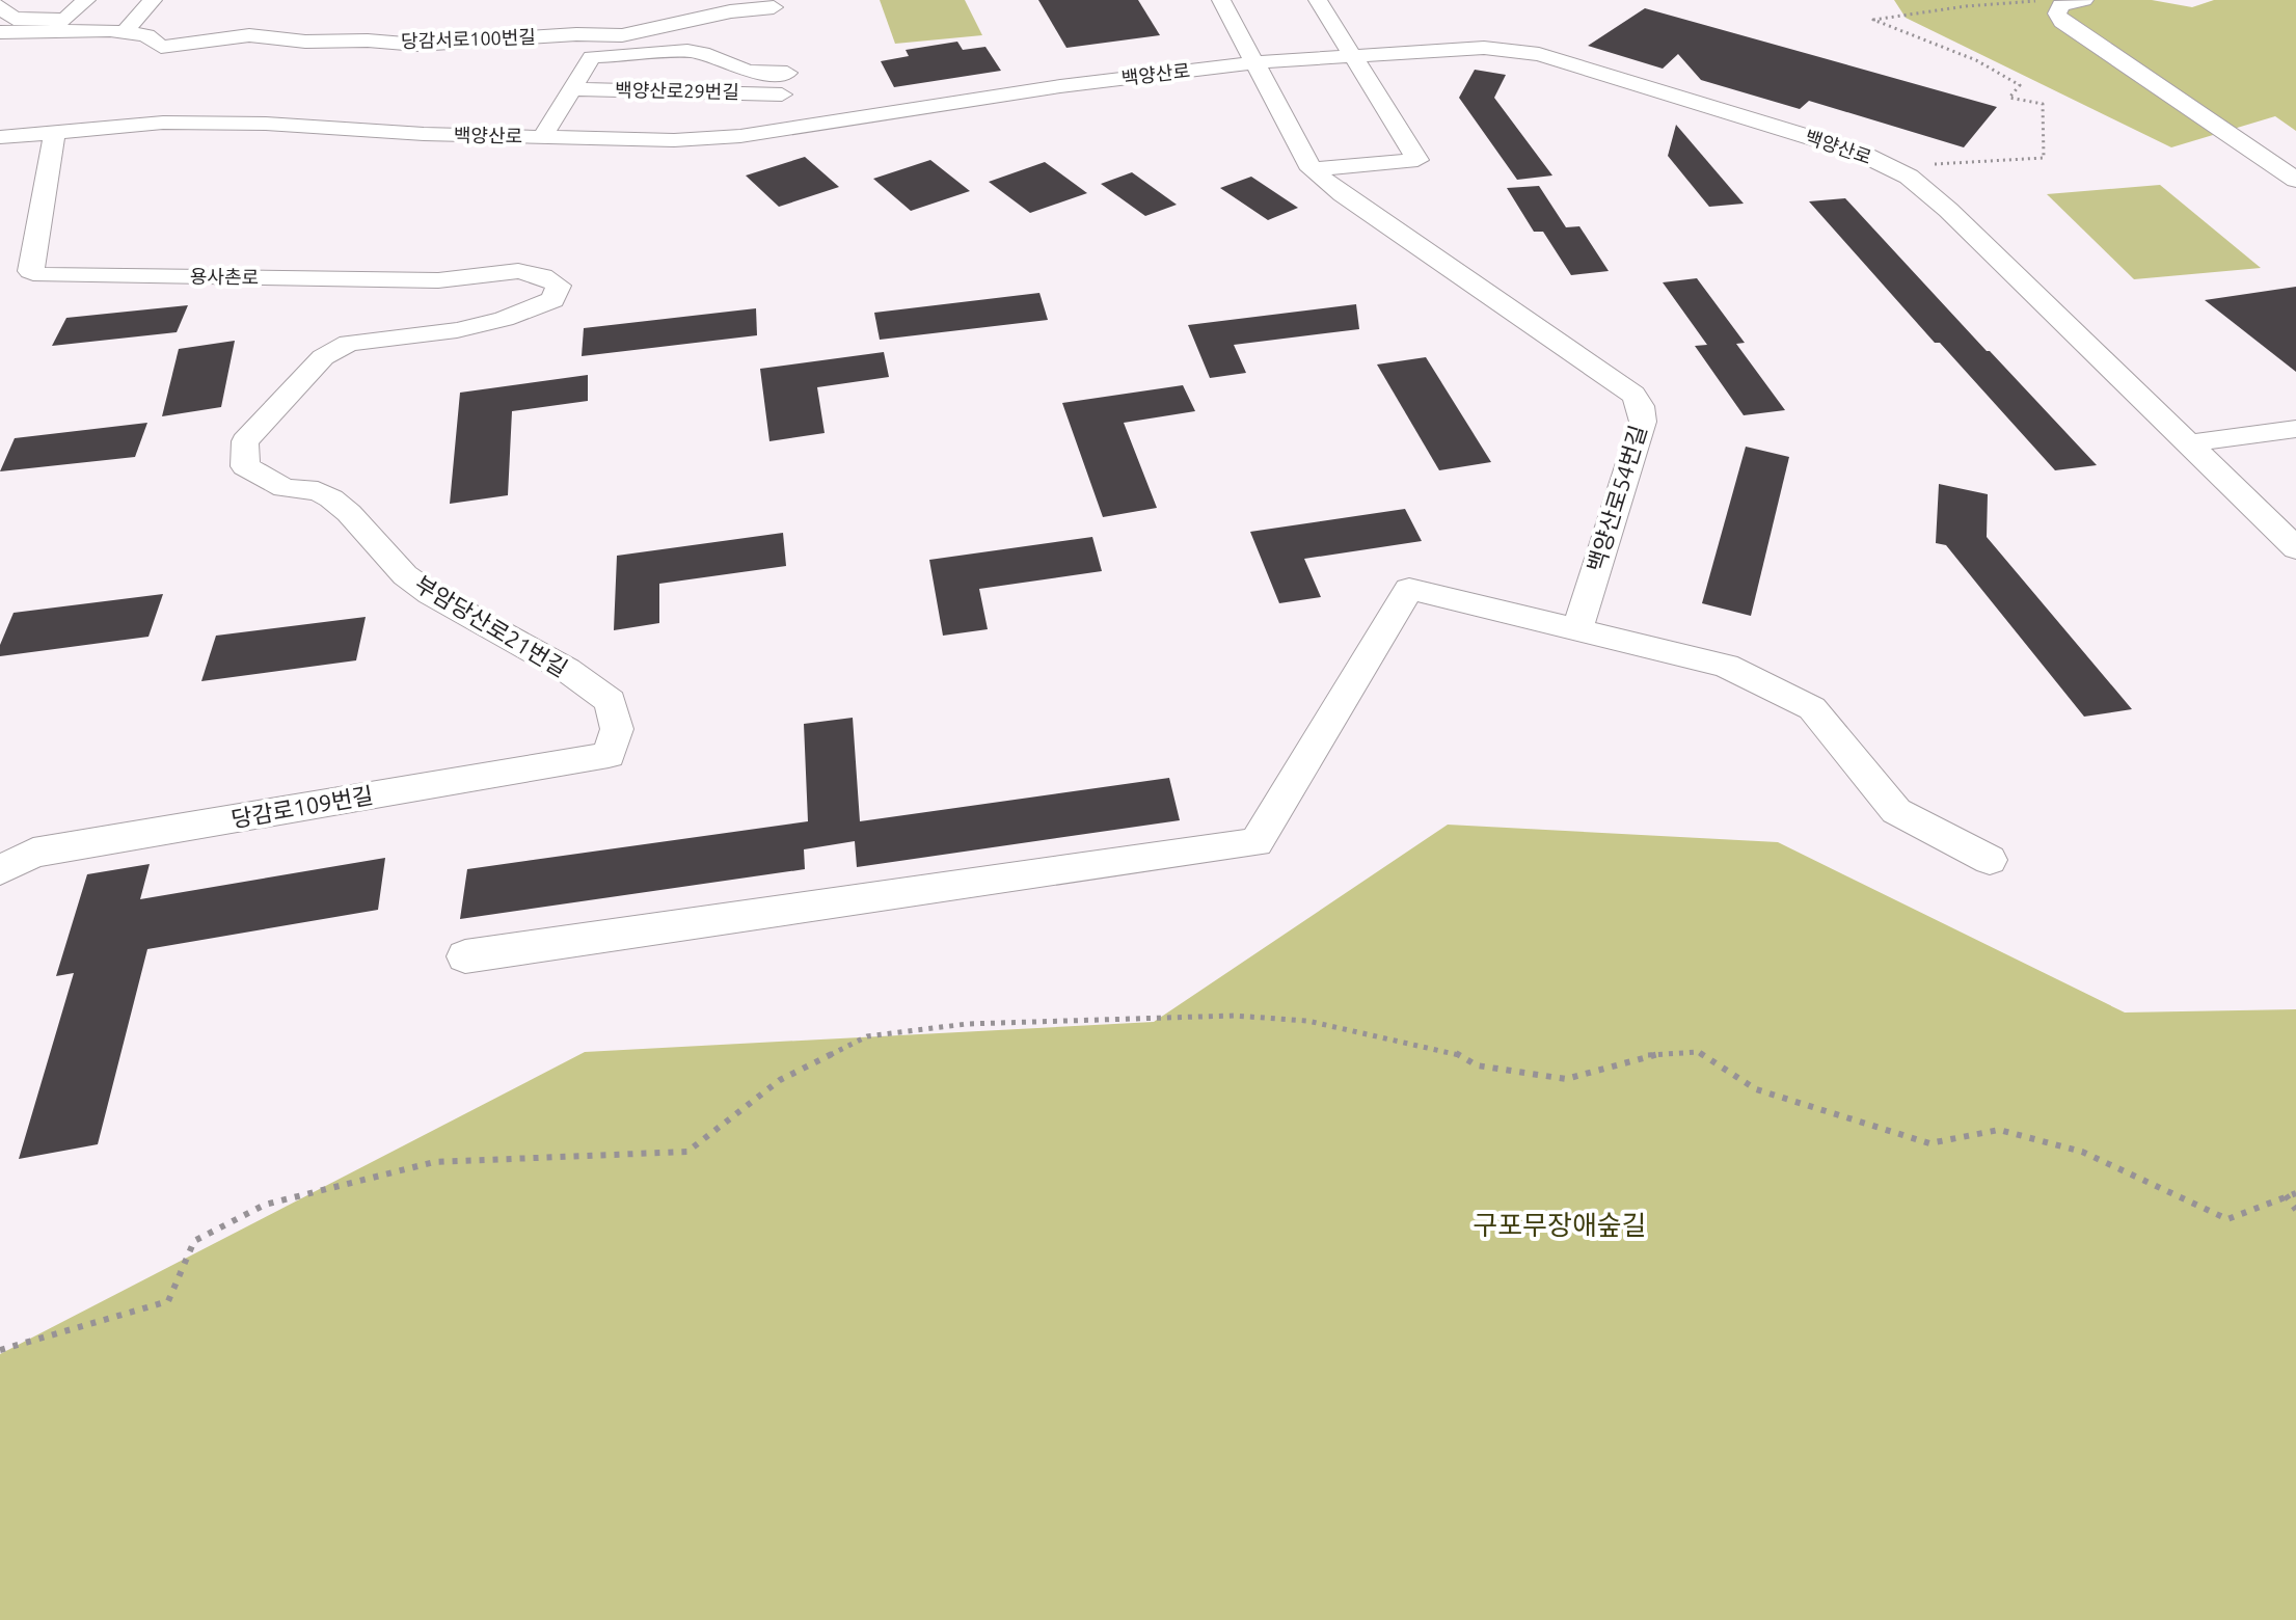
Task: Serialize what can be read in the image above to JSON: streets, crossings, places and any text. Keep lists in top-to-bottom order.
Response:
{
  "streets": {
    "street": [
      "당감서로100번길",
      "백양산로",
      "백양산로29번길",
      "용사촌로",
      "백양산로54번길",
      "부암당산로21번길",
      "당감로109번길"
    ]
  },
  "crossings": [
    ["백양산로", "백양산로29번길"],
    ["백양산로", "용사촌로"],
    ["백양산로", "백양산로54번길"],
    ["용사촌로", "부암당산로21번길"],
    ["부암당산로21번길", "당감로109번길"]
  ],
  "parks": ["구포무장애숲길"]
}
